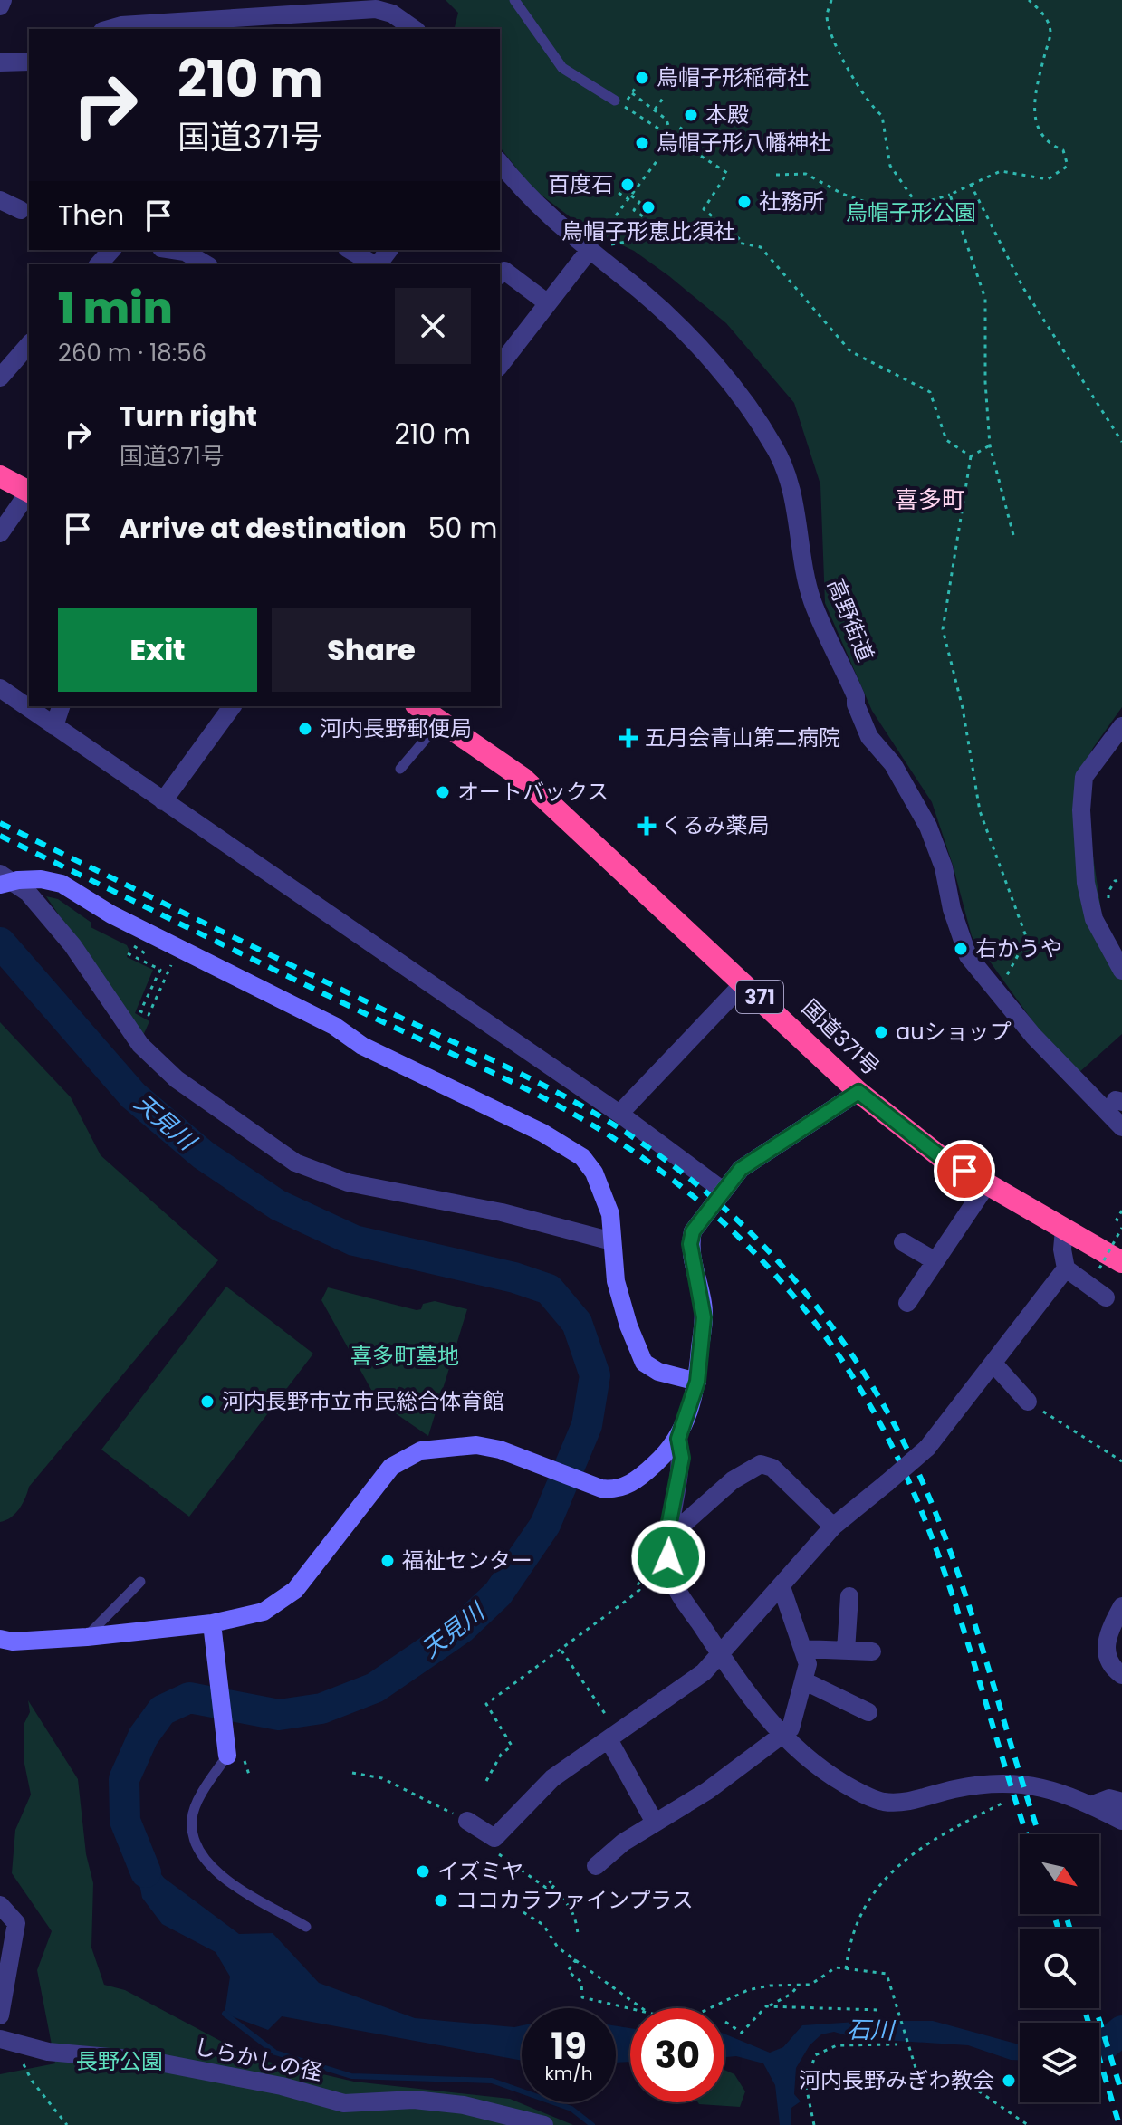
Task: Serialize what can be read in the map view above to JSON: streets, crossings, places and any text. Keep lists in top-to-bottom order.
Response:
{
  "streets": {
    "highway": ["371", "国道371号"],
    "street": ["高野街道", "しらかしの径"]
  },
  "districts": ["喜多町"],
  "water": ["天見川", "石川"],
  "parks": ["烏帽子形公園", "喜多町墓地", "長野公園"],
  "places": {
    "other": [
      "烏帽子形稲荷社",
      "本殿",
      "烏帽子形八幡神社",
      "百度石",
      "社務所",
      "烏帽子形恵比須社",
      "河内長野郵便局",
      "オートバックス",
      "右かうや",
      "auショップ",
      "河内長野市立市民総合体育館",
      "福祉センター",
      "イズミヤ",
      "ココカラファインプラス",
      "河内長野みぎわ教会"
    ],
    "health": ["五月会青山第二病院", "くるみ薬局"]
  },
  "north": "bottom right",
  "page": {
    "turn": ["210 m", "国道371号"],
    "then": "Then",
    "heading": ["1 min", "260 m · 18:56"],
    "list": [
      {
        "name": "Turn right",
        "note": "国道371号",
        "value": "210 m"
      },
      {
        "name": "Arrive at destination",
        "value": "50 m"
      }
    ],
    "buttons": ["Exit", "Share"],
    "speed": "19 km/h",
    "limit": "30"
  }
}
